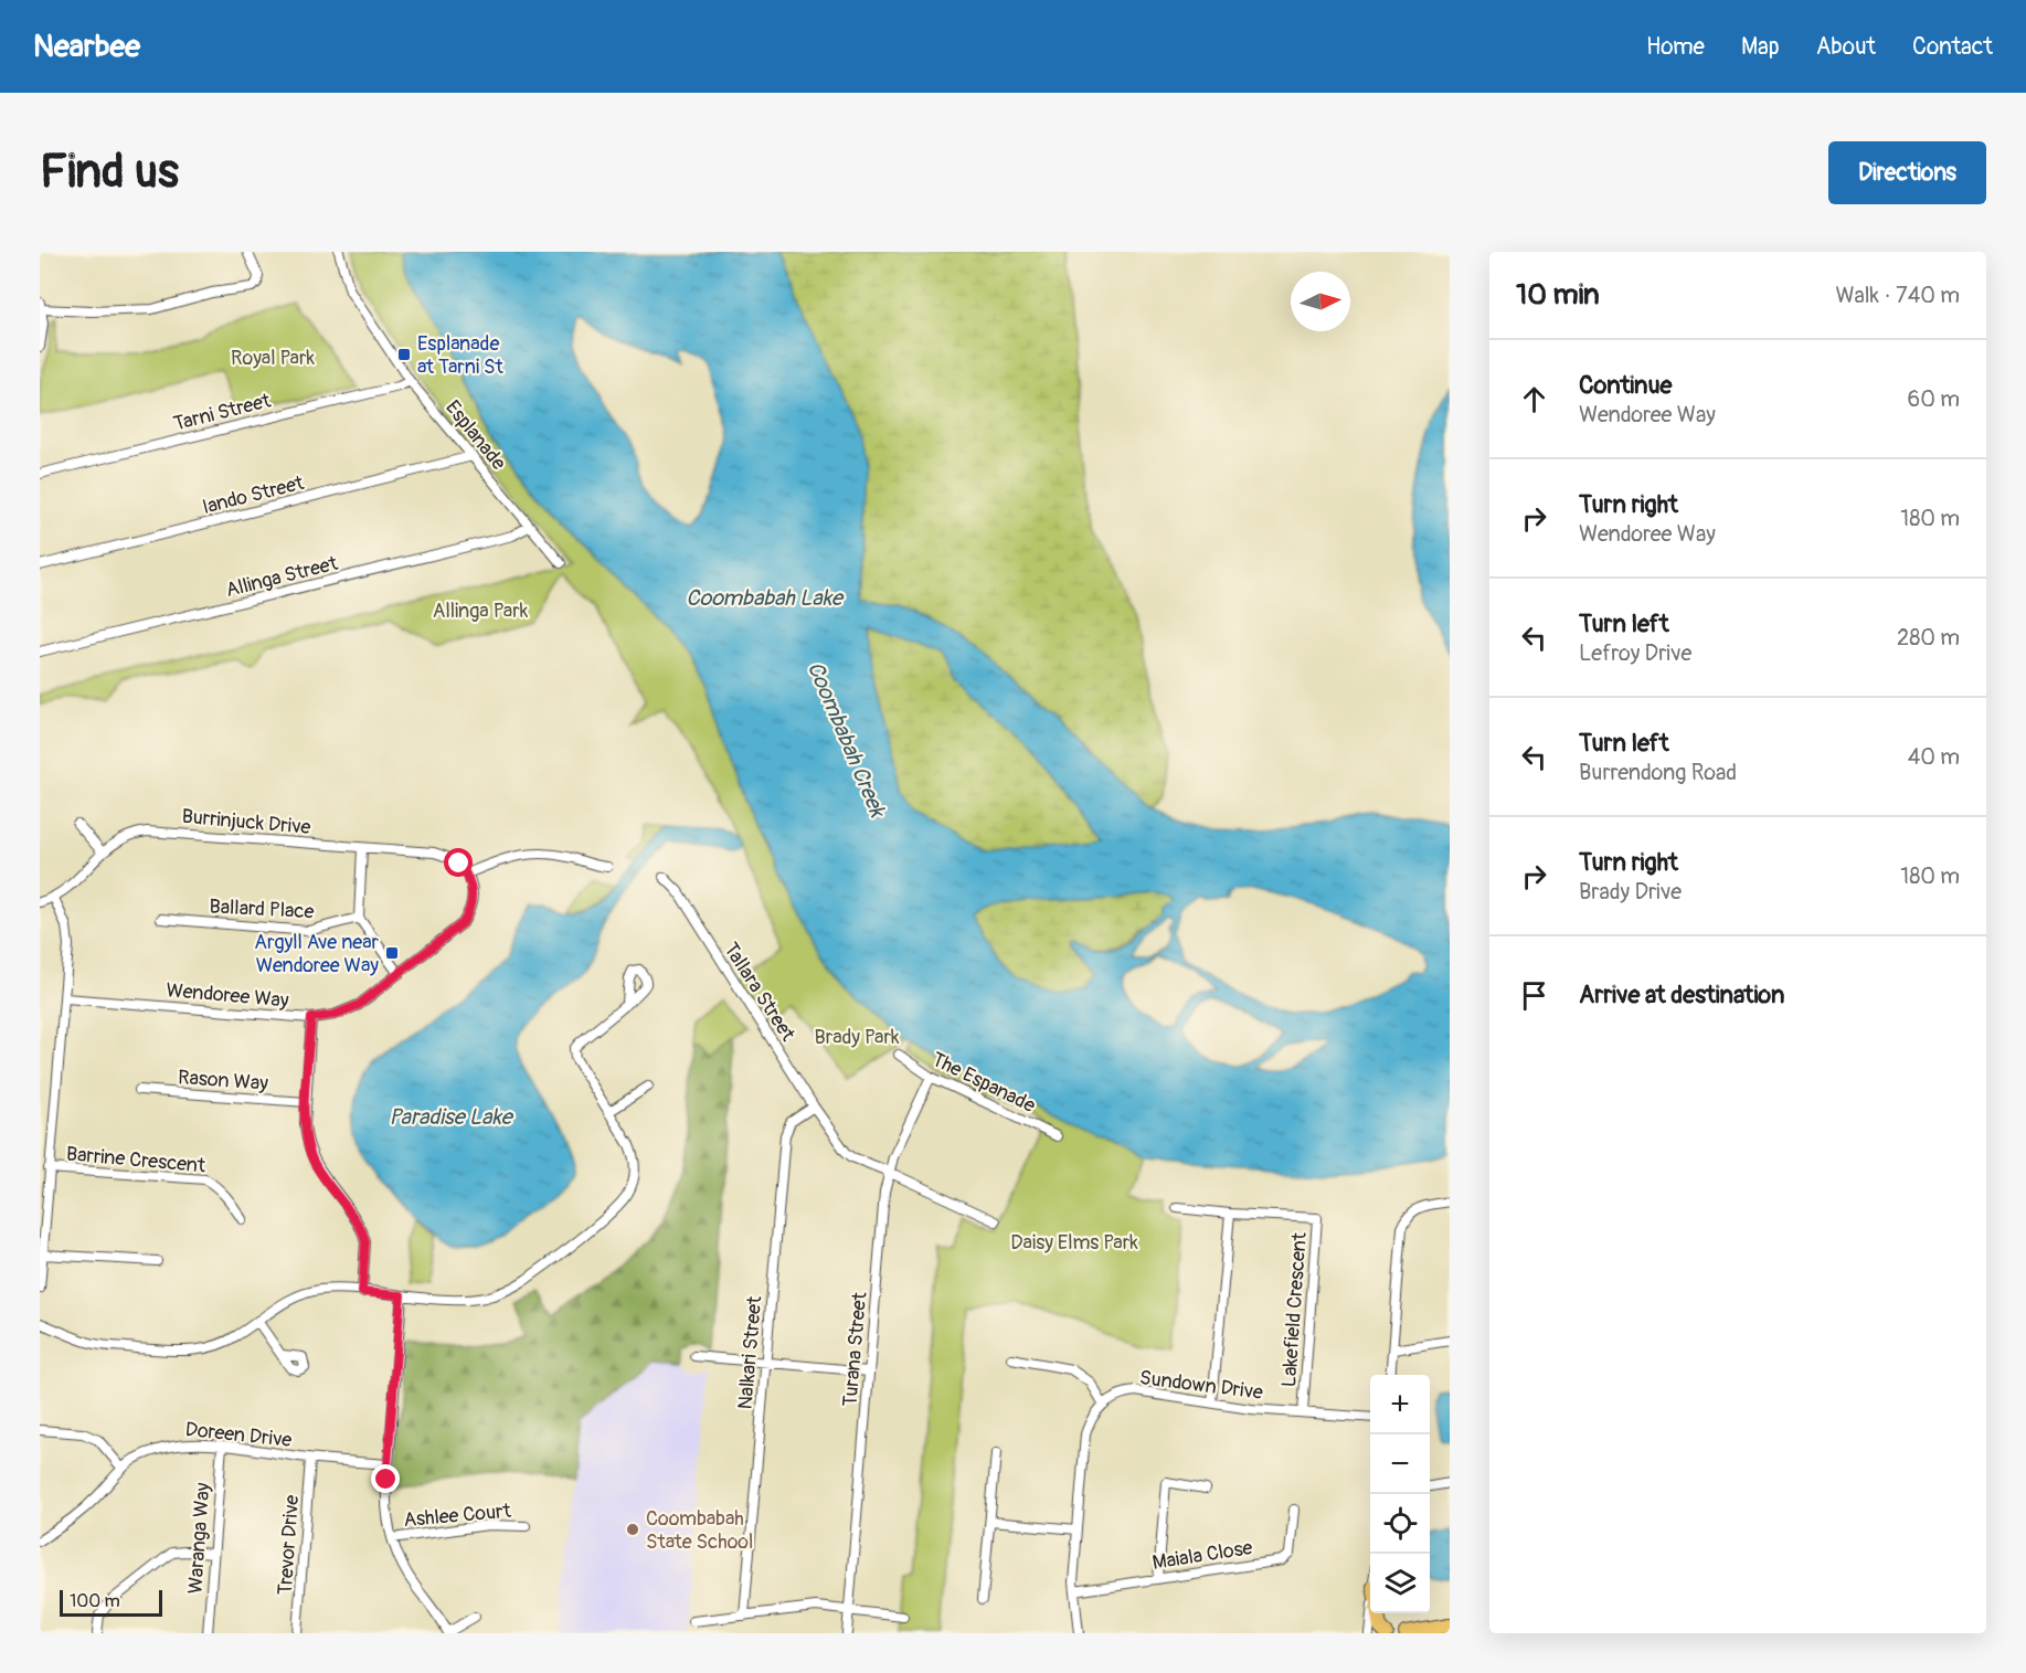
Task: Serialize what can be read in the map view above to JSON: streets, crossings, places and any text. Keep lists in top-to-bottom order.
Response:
{
  "streets": {
    "street": [
      "Tarni Street",
      "Esplanade",
      "Iando Street",
      "Allinga Street",
      "Burrinjuck Drive",
      "Ballard Place",
      "Tallara Street",
      "Wendoree Way",
      "Rason Way",
      "The Espanade",
      "Barrine Crescent",
      "Lakefield Crescent",
      "Turana Street",
      "Nalkari Street",
      "Sundown Drive",
      "Doreen Drive",
      "Ashlee Court",
      "Waranga Way",
      "Trevor Drive",
      "Maiala Close"
    ]
  },
  "crossings": [
    ["Tarni Street", "Esplanade"],
    ["Esplanade", "Iando Street"],
    ["Esplanade", "Allinga Street"],
    ["Burrinjuck Drive", "Wendoree Way"],
    ["Tallara Street", "Turana Street"],
    ["Tallara Street", "Nalkari Street"],
    ["The Espanade", "Turana Street"],
    ["Lakefield Crescent", "Sundown Drive"],
    ["Doreen Drive", "Waranga Way"],
    ["Doreen Drive", "Trevor Drive"]
  ],
  "water": ["Coombabah Lake", "Coombabah Creek", "Paradise Lake"],
  "parks": [
    "Royal Park",
    "Allinga Park",
    "Brady Park",
    "Daisy Elms Park"
  ],
  "places": {
    "transit": ["Esplanade at Tarni St", "Argyll Ave near Wendoree Way"],
    "other": ["Coombabah State School"]
  },
  "scale_bar": "100 m",
  "north": "right",
  "page": {
    "header": "Nearbee",
    "nav": [
      "Home",
      "Map",
      "About",
      "Contact"
    ],
    "buttons": "Directions",
    "title": "Find us",
    "heading": ["10 min", "Walk · 740 m"],
    "list": [
      ["Continue", "Wendoree Way", "60 m"],
      ["Turn right", "Wendoree Way", "180 m"],
      ["Turn left", "Lefroy Drive", "280 m"],
      ["Turn left", "Burrendong Road", "40 m"],
      ["Turn right", "Brady Drive", "180 m"],
      "Arrive at destination"
    ],
    "map_buttons": ["+", "−"],
    "scale": "100 m"
  }
}
